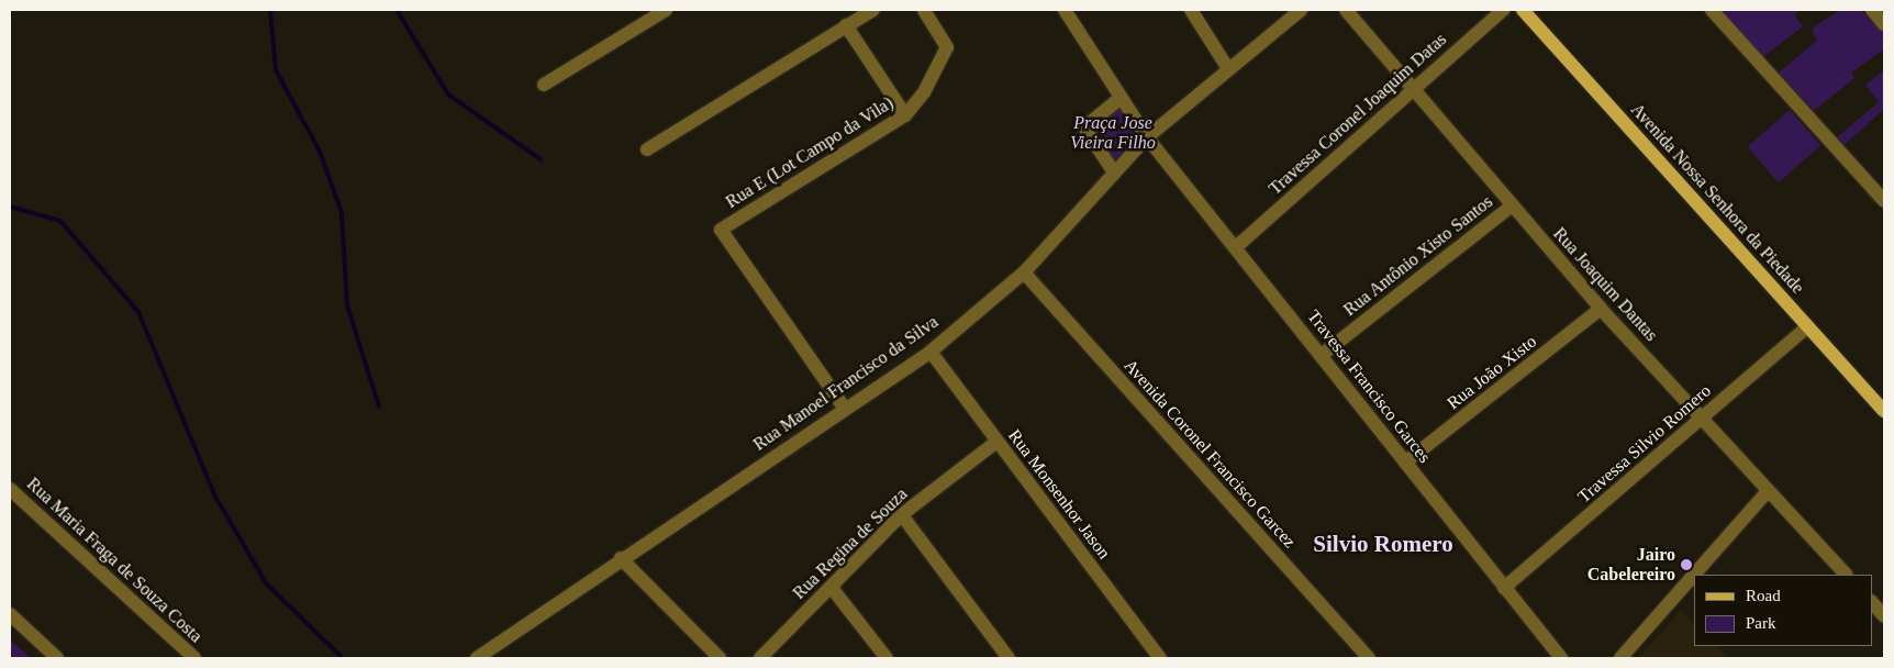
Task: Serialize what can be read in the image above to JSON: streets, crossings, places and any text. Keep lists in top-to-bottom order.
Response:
{
  "streets": {
    "main road": ["Avenida Nossa Senhora da Piedade"],
    "street": [
      "Travessa Coronel Joaquim Datas",
      "Rua E (Lot Campo da Vila)",
      "Rua Antônio Xisto Santos",
      "Rua Joaquim Dantas",
      "Rua João Xisto",
      "Rua Manoel Francisco da Silva",
      "Travessa Francisco Garces",
      "Travessa Silvio Romero",
      "Avenida Coronel Francisco Garcez",
      "Rua Monsenhor Jason",
      "Rua Regina de Souza",
      "Rua Maria Fraga de Souza Costa"
    ]
  },
  "crossings": [
    ["Travessa Coronel Joaquim Datas", "Rua Joaquim Dantas"],
    ["Travessa Coronel Joaquim Datas", "Travessa Francisco Garces"],
    ["Rua E (Lot Campo da Vila)", "Rua Manoel Francisco da Silva"],
    ["Avenida Nossa Senhora da Piedade", "Travessa Silvio Romero"],
    ["Rua Antônio Xisto Santos", "Rua Joaquim Dantas"],
    ["Rua Antônio Xisto Santos", "Travessa Francisco Garces"],
    ["Rua Joaquim Dantas", "Rua João Xisto"],
    ["Rua Joaquim Dantas", "Travessa Silvio Romero"],
    ["Rua João Xisto", "Travessa Francisco Garces"],
    ["Rua Manoel Francisco da Silva", "Travessa Francisco Garces"],
    ["Rua Manoel Francisco da Silva", "Avenida Coronel Francisco Garcez"],
    ["Rua Manoel Francisco da Silva", "Rua Monsenhor Jason"],
    ["Travessa Francisco Garces", "Travessa Silvio Romero"],
    ["Rua Monsenhor Jason", "Rua Regina de Souza"]
  ],
  "districts": ["Silvio Romero"],
  "parks": ["Praça Jose Vieira Filho"],
  "places": ["Jairo Cabelereiro"],
  "legend": ["Road", "Park"]
}
